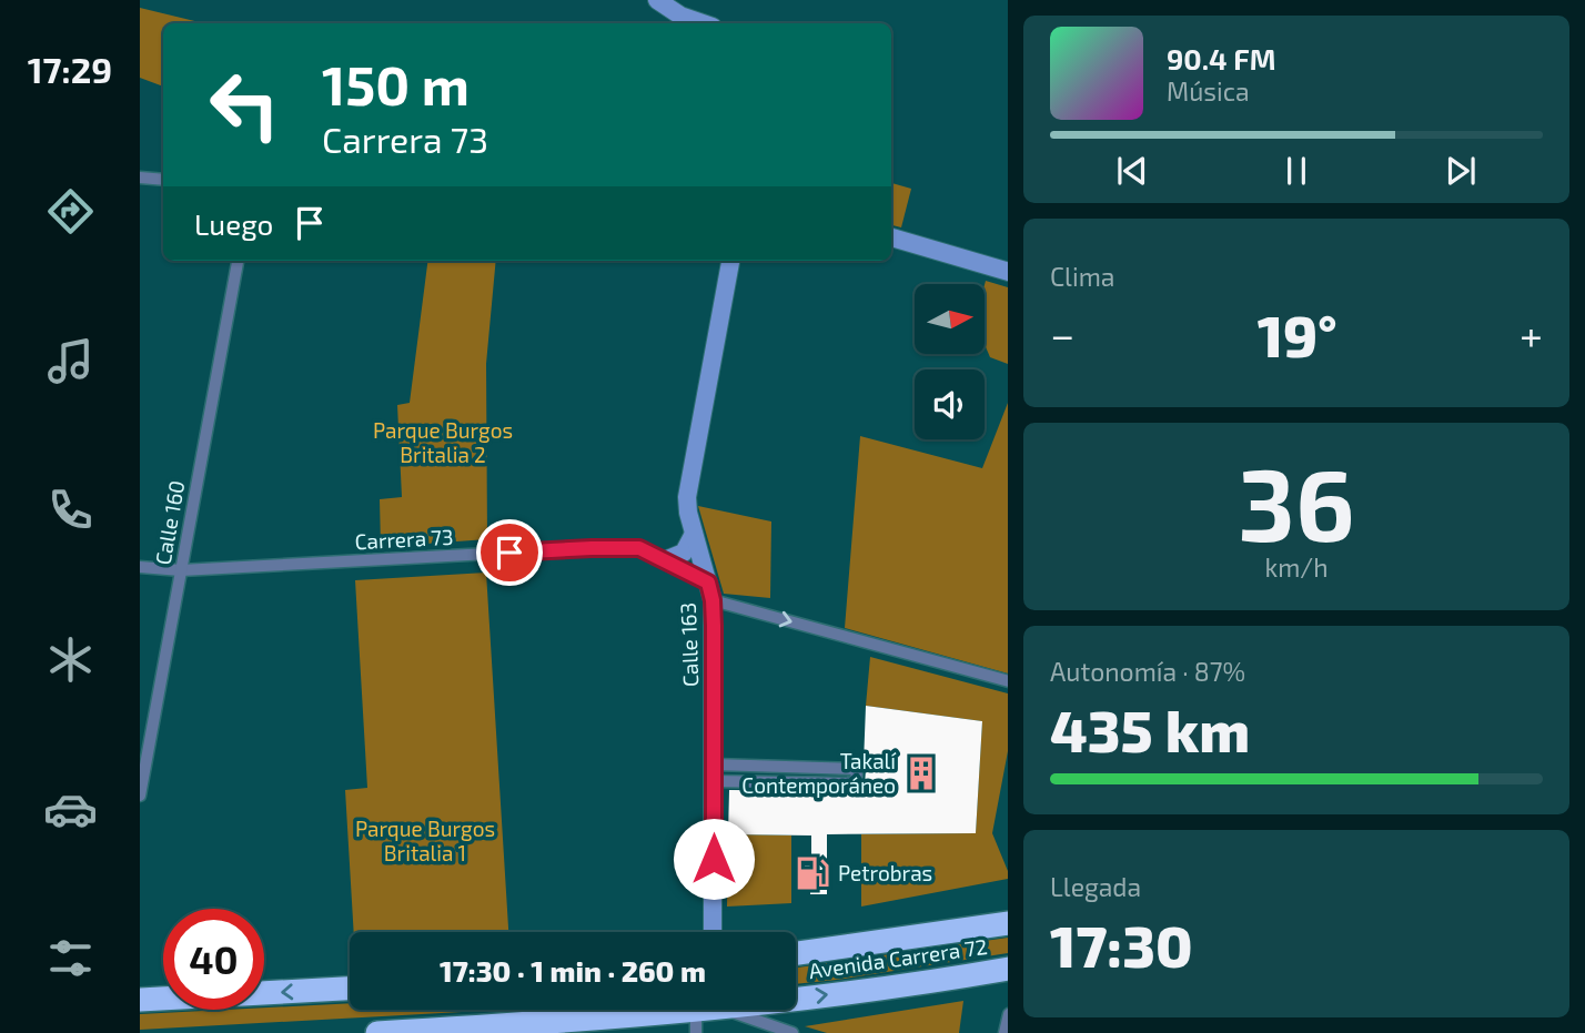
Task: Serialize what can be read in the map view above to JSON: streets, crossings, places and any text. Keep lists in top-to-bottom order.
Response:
{
  "streets": {
    "highway": ["Avenida Carrera 72"],
    "street": ["Calle 160", "Carrera 73", "Calle 163"]
  },
  "crossings": [
    ["Calle 160", "Carrera 73"],
    ["Carrera 73", "Calle 163"]
  ],
  "parks": ["Parque Burgos Britalia 2", "Parque Burgos Britalia 1"],
  "places": {
    "building": ["Takalí Contemporáneo"],
    "fuel station": ["Petrobras"]
  },
  "north": "right",
  "page": {
    "tabs": "17:29",
    "turn": ["150 m", "Carrera 73"],
    "song": ["90.4 FM", "Música"],
    "then": "Luego",
    "tile": [
      "Clima",
      ["36", "km/h"],
      ["Autonomía · 87%", "435 km"],
      ["Llegada", "17:30"]
    ],
    "heat": ["−", "19°", "+"],
    "limit": "40",
    "trip": "17:30 · 1 min · 260 m"
  }
}
